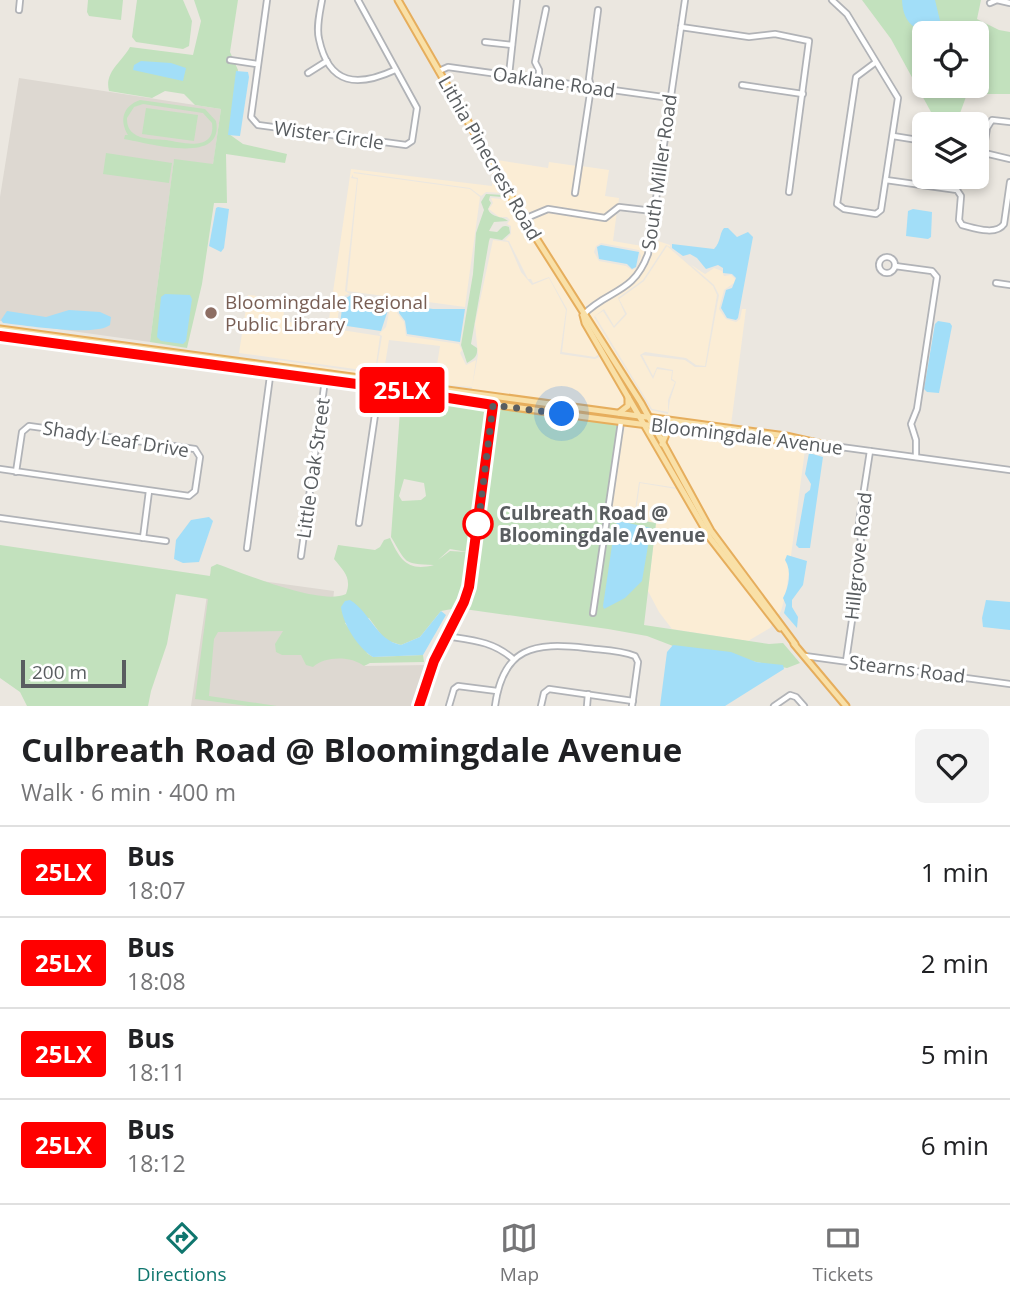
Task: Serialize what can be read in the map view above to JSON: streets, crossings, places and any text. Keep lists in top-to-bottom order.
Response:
{
  "streets": {
    "main road": ["Lithia Pinecrest Road", "Bloomingdale Avenue"],
    "street": [
      "Oaklane Road",
      "Wister Circle",
      "South Miller Road",
      "Shady Leaf Drive",
      "Little Oak Street",
      "Hillgrove Road",
      "Stearns Road"
    ]
  },
  "crossings": [
    ["Oaklane Road", "Lithia Pinecrest Road"],
    ["Oaklane Road", "South Miller Road"],
    ["Lithia Pinecrest Road", "South Miller Road"],
    ["Lithia Pinecrest Road", "Bloomingdale Avenue"],
    ["Lithia Pinecrest Road", "Stearns Road"],
    ["Bloomingdale Avenue", "Hillgrove Road"],
    ["Hillgrove Road", "Stearns Road"]
  ],
  "places": ["Bloomingdale Regional Public Library", "Culbreath Road @ Bloomingdale Avenue"],
  "lines": ["bus line 25LX"],
  "scale_bar": "200 m",
  "page": {
    "on_map": "25LX",
    "scale": "200 m",
    "heading": ["Culbreath Road @ Bloomingdale Avenue", "Walk · 6 min · 400 m"],
    "list": [
      {
        "mark": "25LX",
        "name": "Bus",
        "note": "18:07",
        "value": "1 min"
      },
      {
        "mark": "25LX",
        "name": "Bus",
        "note": "18:08",
        "value": "2 min"
      },
      {
        "mark": "25LX",
        "name": "Bus",
        "note": "18:11",
        "value": "5 min"
      },
      {
        "mark": "25LX",
        "name": "Bus",
        "note": "18:12",
        "value": "6 min"
      }
    ],
    "tabs": ["Directions", "Map", "Tickets"]
  }
}
